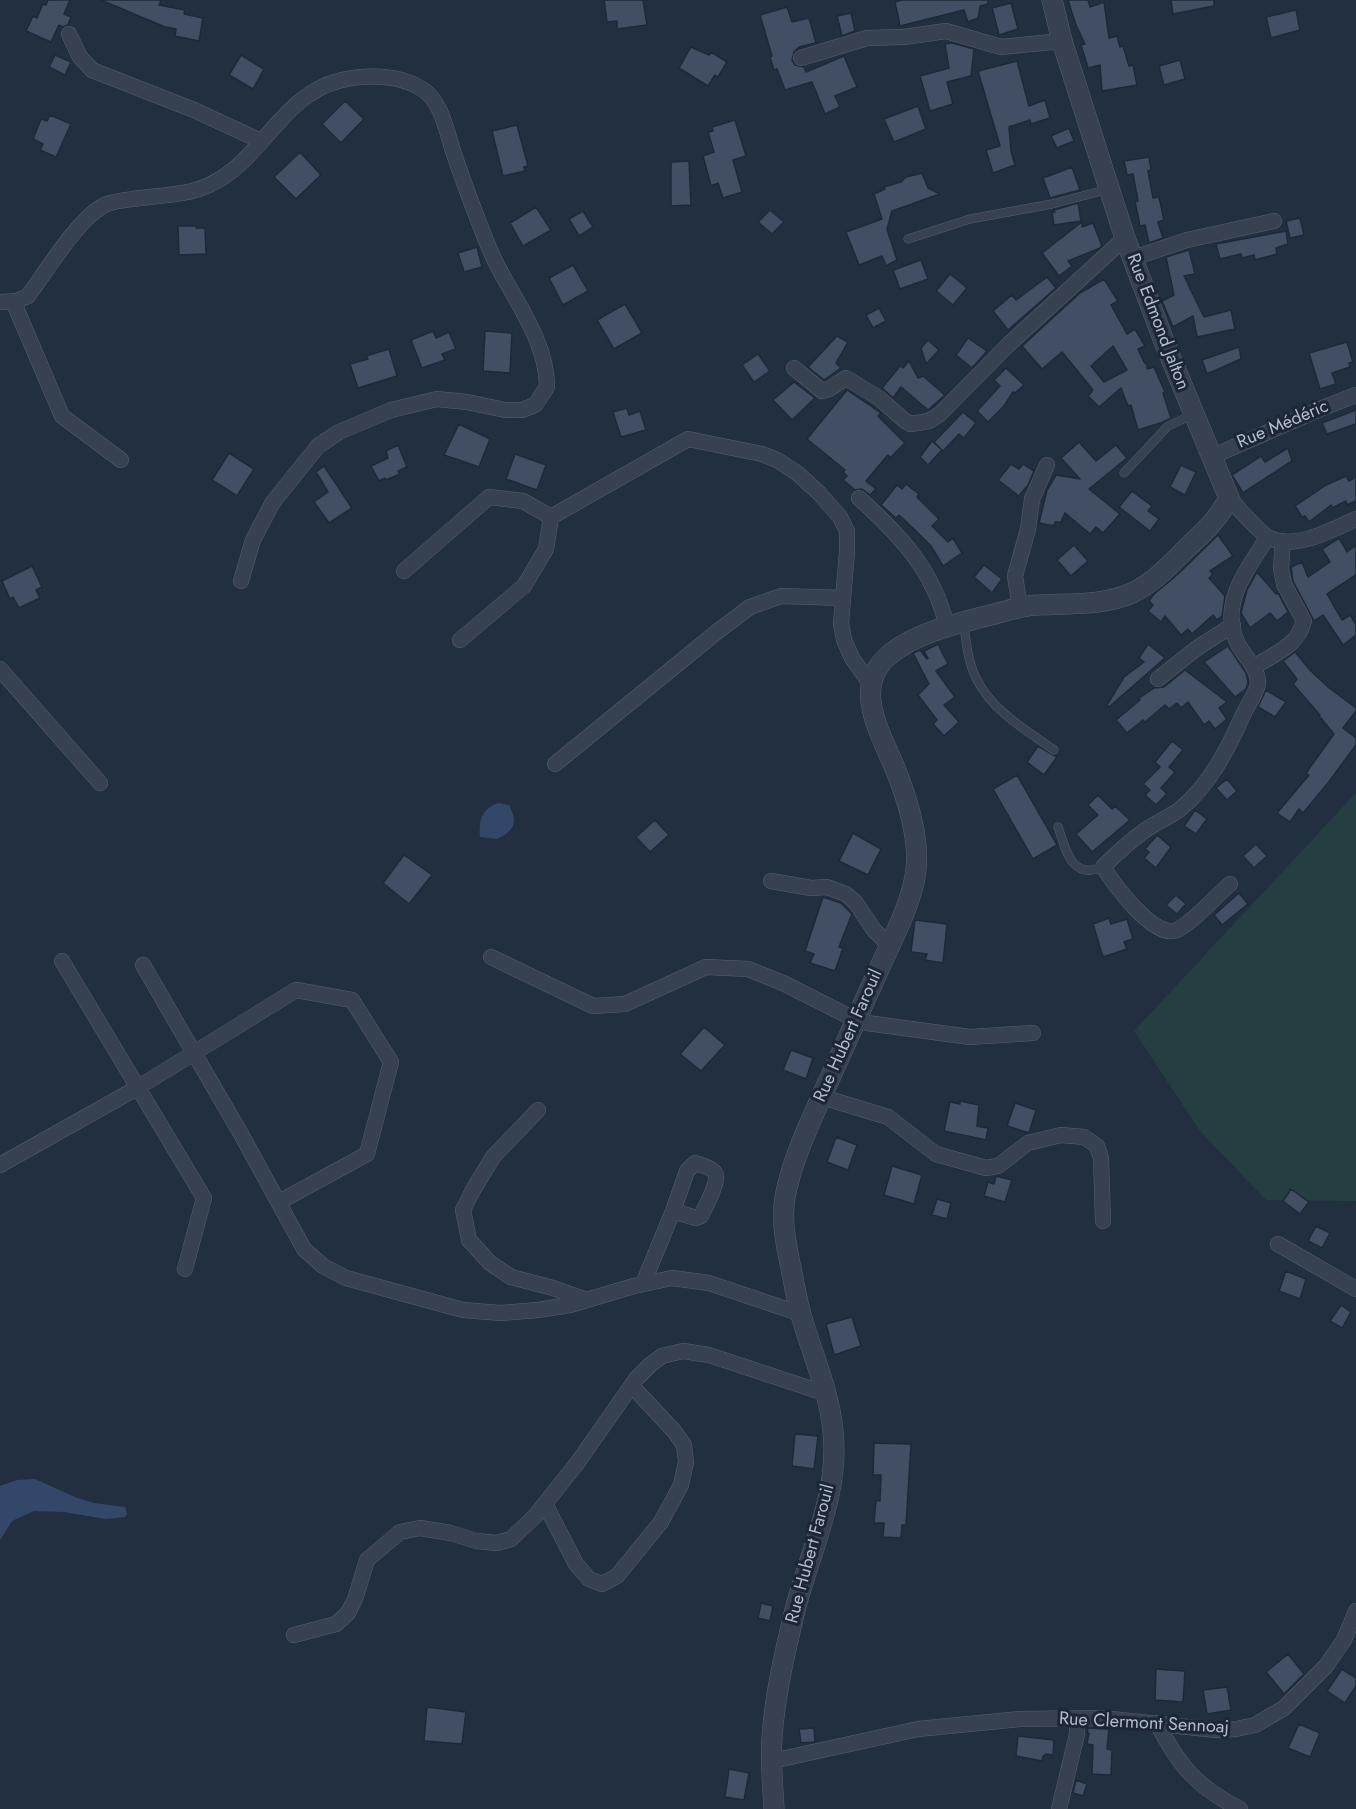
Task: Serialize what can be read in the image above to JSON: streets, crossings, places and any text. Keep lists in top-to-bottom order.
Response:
{
  "streets": {
    "street": [
      "Rue Edmond Jalton",
      "Rue Médéric",
      "Rue Hubert Farouil",
      "Rue Clermont Sennoaj"
    ]
  },
  "crossings": [
    ["Rue Edmond Jalton", "Rue Médéric"],
    ["Rue Hubert Farouil", "Rue Clermont Sennoaj"]
  ]
}
